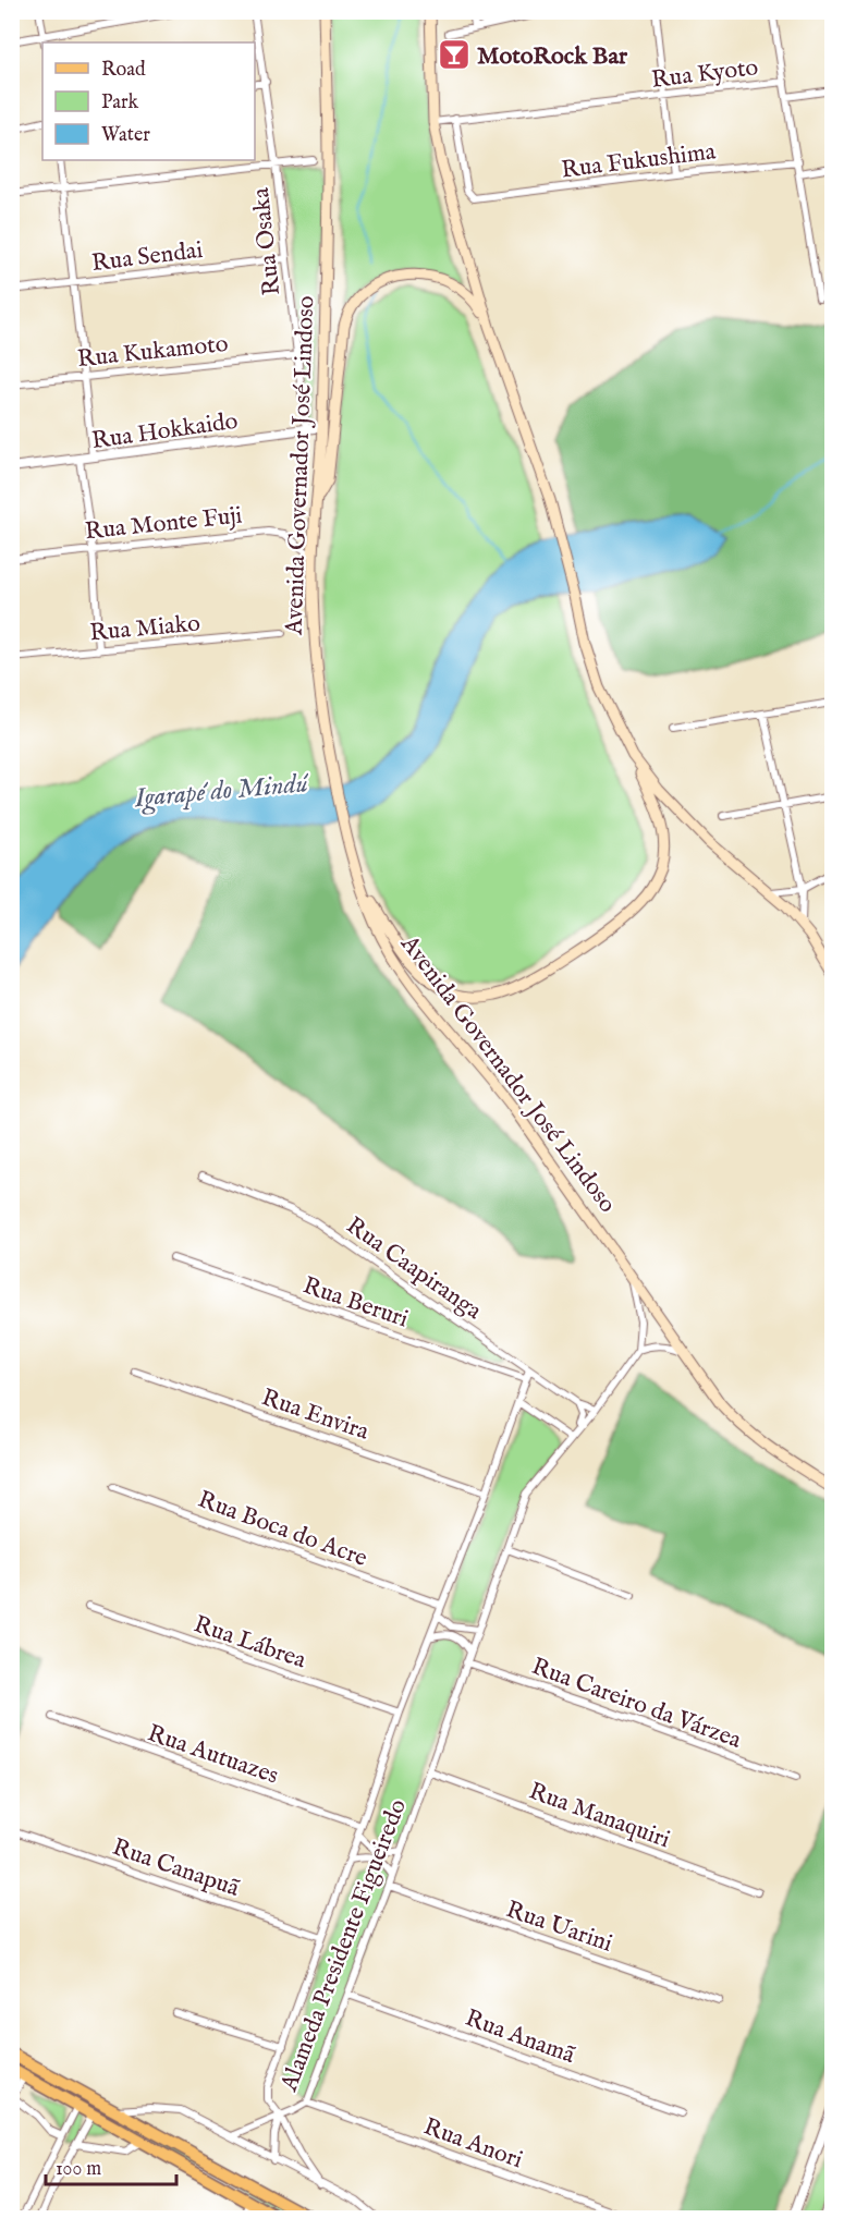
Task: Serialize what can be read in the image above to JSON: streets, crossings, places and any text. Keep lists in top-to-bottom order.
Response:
{
  "streets": {
    "main road": ["Avenida Governador José Lindoso"],
    "street": [
      "Rua Kyoto",
      "Rua Fukushima",
      "Rua Osaka",
      "Rua Sendai",
      "Rua Kukamoto",
      "Rua Hokkaido",
      "Rua Monte Fuji",
      "Rua Miako",
      "Rua Caapiranga",
      "Rua Beruri",
      "Rua Envira",
      "Rua Boca do Acre",
      "Rua Lábrea",
      "Rua Careiro da Várzea",
      "Rua Autuazes",
      "Rua Manaquiri",
      "Rua Canapuã",
      "Rua Uarini",
      "Alameda Presidente Figueiredo",
      "Rua Anamã",
      "Rua Anori"
    ]
  },
  "crossings": [
    ["Rua Kyoto", "Rua Fukushima"],
    ["Rua Osaka", "Rua Sendai"],
    ["Rua Osaka", "Rua Kukamoto"],
    ["Rua Osaka", "Rua Hokkaido"],
    ["Rua Hokkaido", "Avenida Governador José Lindoso"],
    ["Avenida Governador José Lindoso", "Rua Monte Fuji"],
    ["Rua Caapiranga", "Alameda Presidente Figueiredo"],
    ["Rua Beruri", "Alameda Presidente Figueiredo"],
    ["Rua Envira", "Alameda Presidente Figueiredo"],
    ["Rua Boca do Acre", "Alameda Presidente Figueiredo"],
    ["Rua Lábrea", "Alameda Presidente Figueiredo"],
    ["Rua Careiro da Várzea", "Alameda Presidente Figueiredo"],
    ["Rua Autuazes", "Alameda Presidente Figueiredo"],
    ["Rua Manaquiri", "Alameda Presidente Figueiredo"],
    ["Rua Canapuã", "Alameda Presidente Figueiredo"],
    ["Rua Uarini", "Alameda Presidente Figueiredo"],
    ["Alameda Presidente Figueiredo", "Rua Anamã"],
    ["Alameda Presidente Figueiredo", "Rua Anori"]
  ],
  "water": ["Igarapé do Mindú"],
  "places": {
    "bar": ["MotoRock Bar"]
  },
  "legend": ["Road", "Park", "Water"],
  "scale_bar": "100 m"
}
